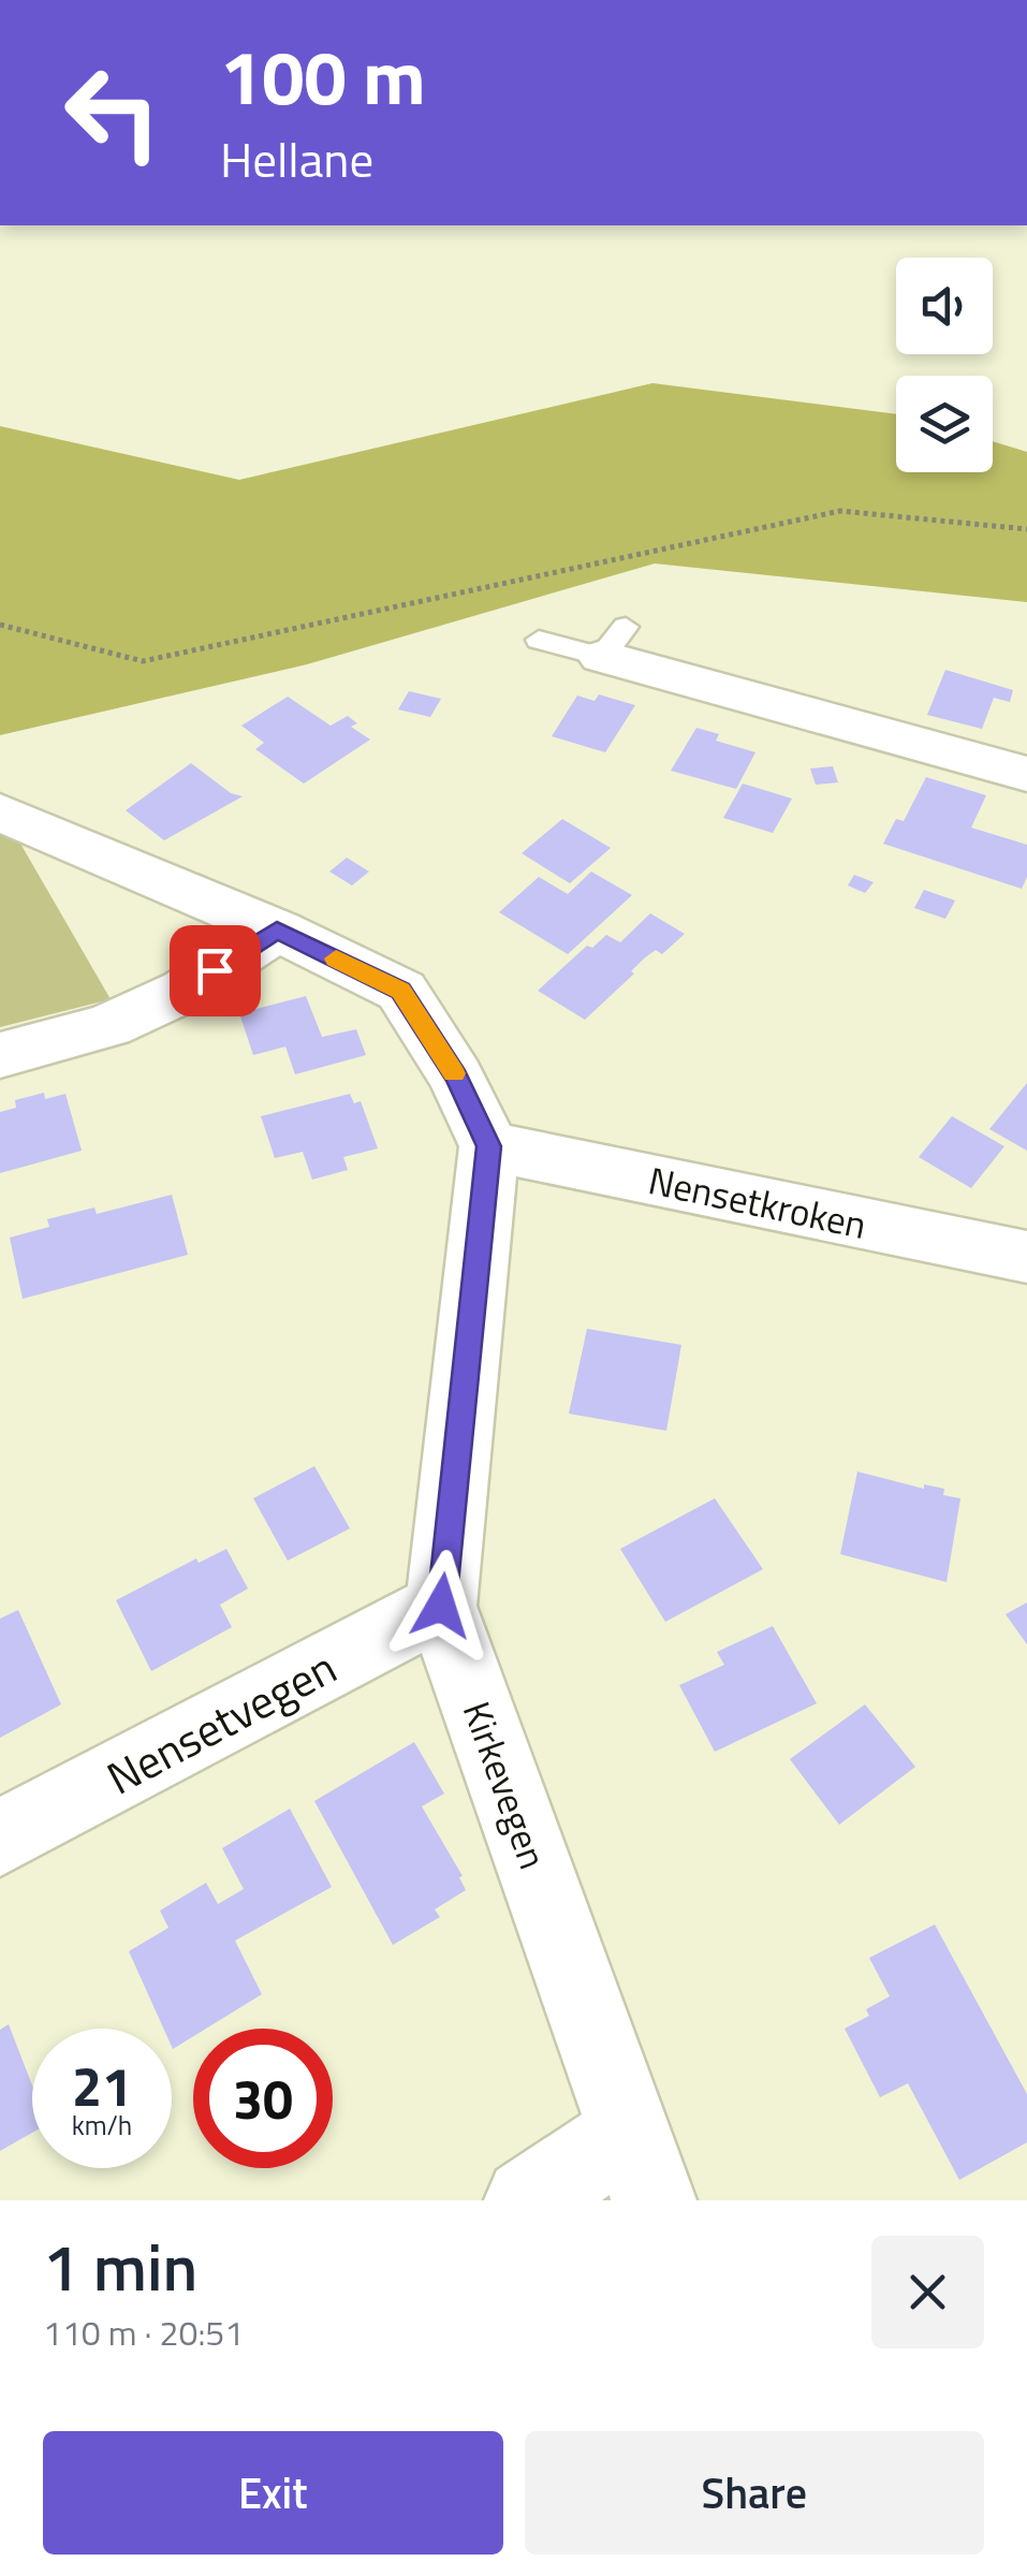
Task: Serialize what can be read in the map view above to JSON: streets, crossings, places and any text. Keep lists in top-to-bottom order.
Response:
{
  "streets": {
    "street": ["Nensetkroken", "Nensetvegen", "Kirkevegen"]
  },
  "crossings": [
    ["Nensetkroken", "Kirkevegen"],
    ["Nensetvegen", "Kirkevegen"]
  ],
  "page": {
    "turn": ["100 m", "Hellane"],
    "speed": "21 km/h",
    "limit": "30",
    "heading": ["1 min", "110 m · 20:51"],
    "buttons": ["Exit", "Share"]
  }
}
